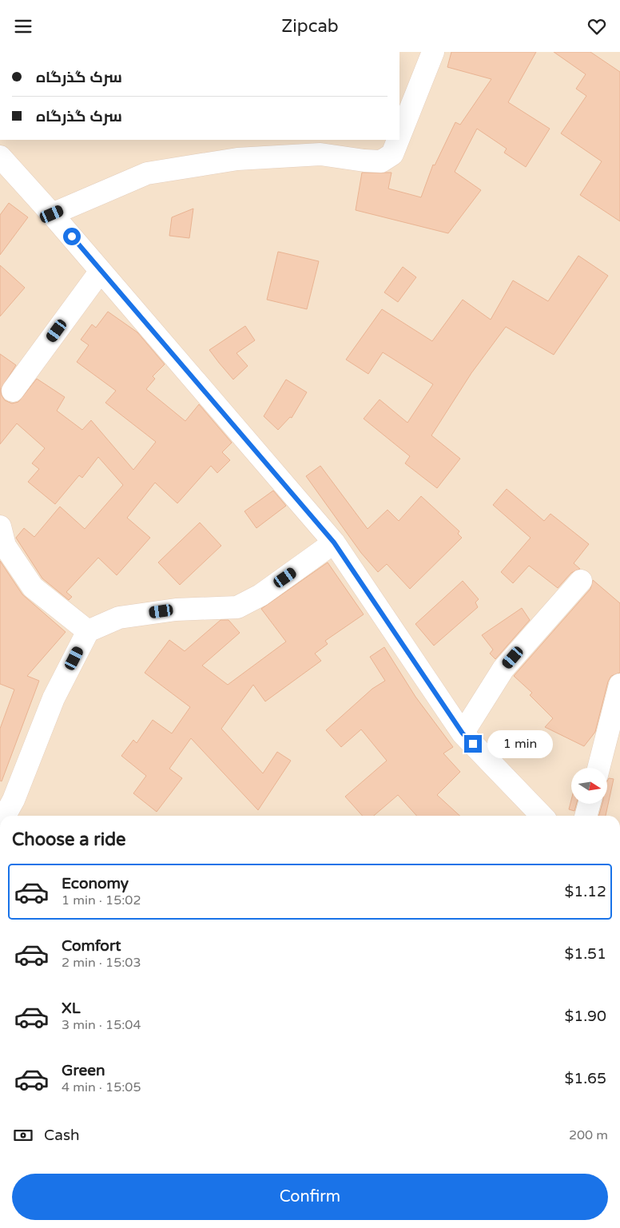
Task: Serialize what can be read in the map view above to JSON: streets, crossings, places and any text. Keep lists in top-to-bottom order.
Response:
{
  "north": "right",
  "page": {
    "header": "Zipcab",
    "banner": ["سرک گذرگاه", "سرک گذرگاه"],
    "bubble": "1 min",
    "heading": "Choose a ride",
    "list": [
      {
        "name": "Economy",
        "note": "1 min · 15:02",
        "value": "$1.12"
      },
      {
        "name": "Comfort",
        "note": "2 min · 15:03",
        "value": "$1.51"
      },
      {
        "name": "XL",
        "note": "3 min · 15:04",
        "value": "$1.90"
      },
      {
        "name": "Green",
        "note": "4 min · 15:05",
        "value": "$1.65"
      }
    ],
    "pay": ["Cash", "200 m"],
    "buttons": "Confirm"
  }
}
